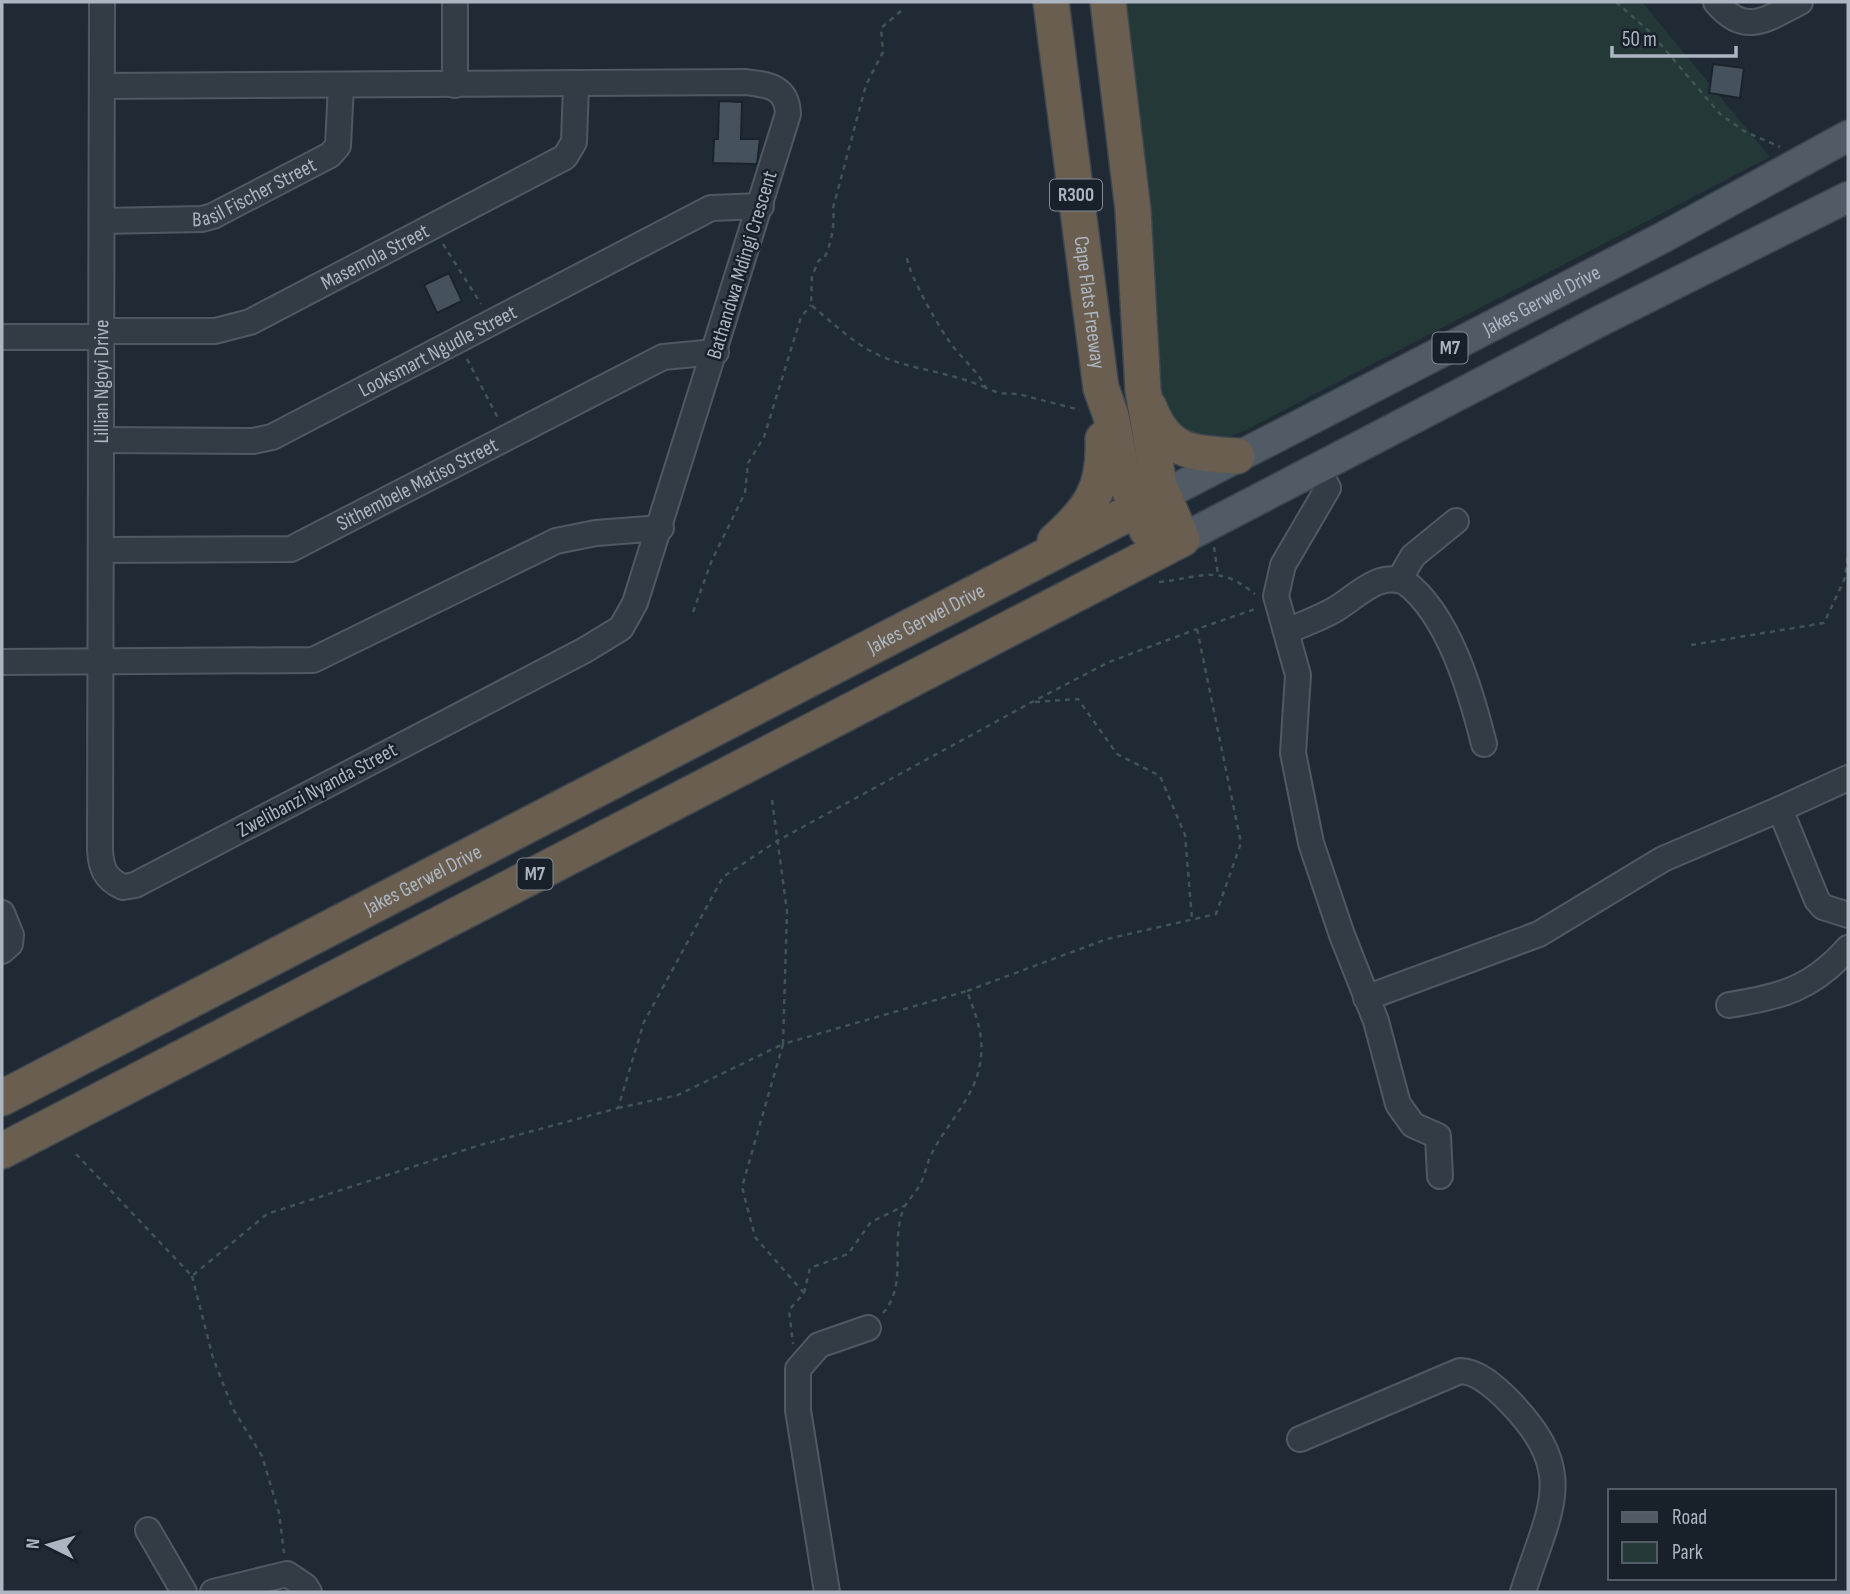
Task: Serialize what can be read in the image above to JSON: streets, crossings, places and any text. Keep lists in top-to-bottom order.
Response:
{
  "streets": {
    "highway": [
      "R300",
      "Jakes Gerwel Drive",
      "Cape Flats Freeway",
      "M7"
    ],
    "street": [
      "Basil Fischer Street",
      "Masemola Street",
      "Bathandwa Mdingi Crescent",
      "Looksmart Ngudle Street",
      "Lillian Ngoyi Drive",
      "Sithembele Matiso Street",
      "Zwelibanzi Nyanda Street"
    ]
  },
  "crossings": [
    ["Basil Fischer Street", "Bathandwa Mdingi Crescent"],
    ["Basil Fischer Street", "Lillian Ngoyi Drive"],
    ["Masemola Street", "Bathandwa Mdingi Crescent"],
    ["Masemola Street", "Lillian Ngoyi Drive"],
    ["Bathandwa Mdingi Crescent", "Looksmart Ngudle Street"],
    ["Bathandwa Mdingi Crescent", "Lillian Ngoyi Drive"],
    ["Bathandwa Mdingi Crescent", "Sithembele Matiso Street"],
    ["Bathandwa Mdingi Crescent", "Zwelibanzi Nyanda Street"],
    ["Jakes Gerwel Drive", "Cape Flats Freeway"],
    ["Cape Flats Freeway", "M7"],
    ["Looksmart Ngudle Street", "Lillian Ngoyi Drive"],
    ["Lillian Ngoyi Drive", "Sithembele Matiso Street"],
    ["Lillian Ngoyi Drive", "Zwelibanzi Nyanda Street"]
  ],
  "legend": ["Road", "Park"],
  "scale_bar": "50 m",
  "north": "left"
}
